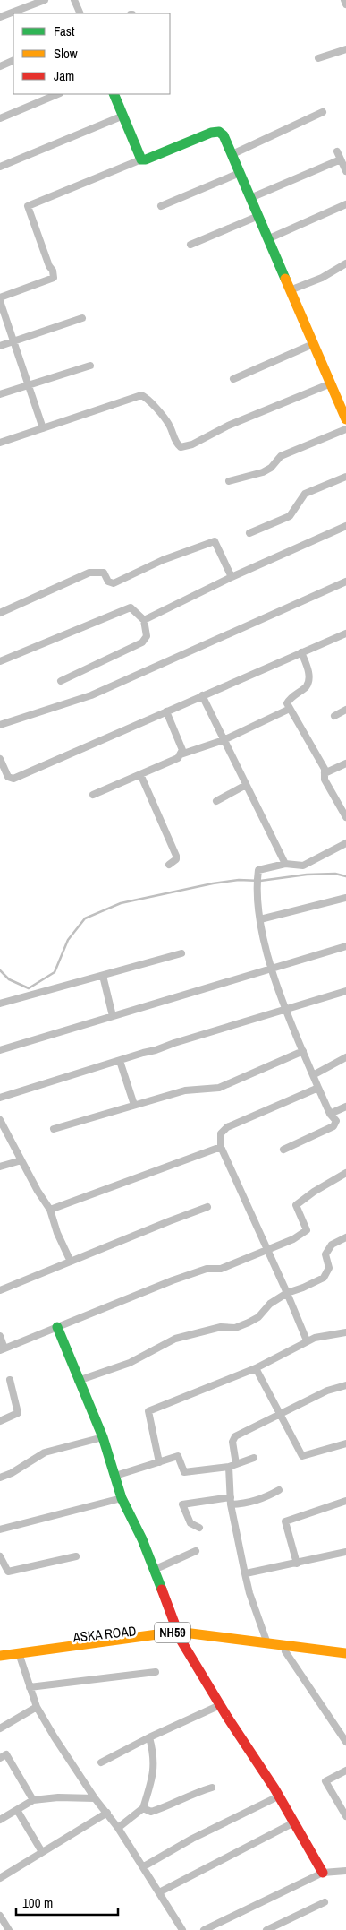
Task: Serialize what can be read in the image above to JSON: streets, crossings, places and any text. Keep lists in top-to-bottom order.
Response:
{
  "streets": {
    "main road": ["NH59", "ASKA ROAD"]
  },
  "crossings": [
    ["NH59", "ASKA ROAD"]
  ],
  "legend": ["Fast", "Slow", "Jam"],
  "scale_bar": "100 m"
}
